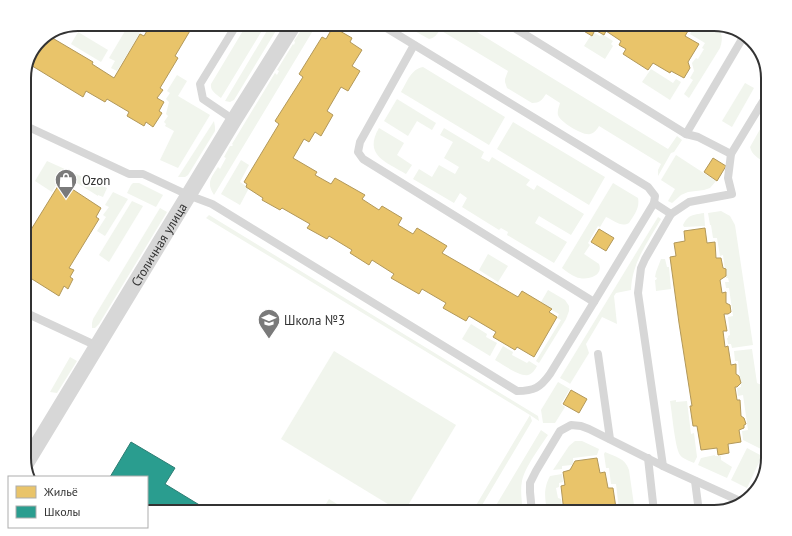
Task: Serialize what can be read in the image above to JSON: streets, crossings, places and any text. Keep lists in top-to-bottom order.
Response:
{
  "streets": {
    "street": ["Столичная улица"]
  },
  "places": {
    "shop": ["Ozon"],
    "school or university": ["Школа №3"]
  },
  "legend": ["Жильё", "Школы"]
}
